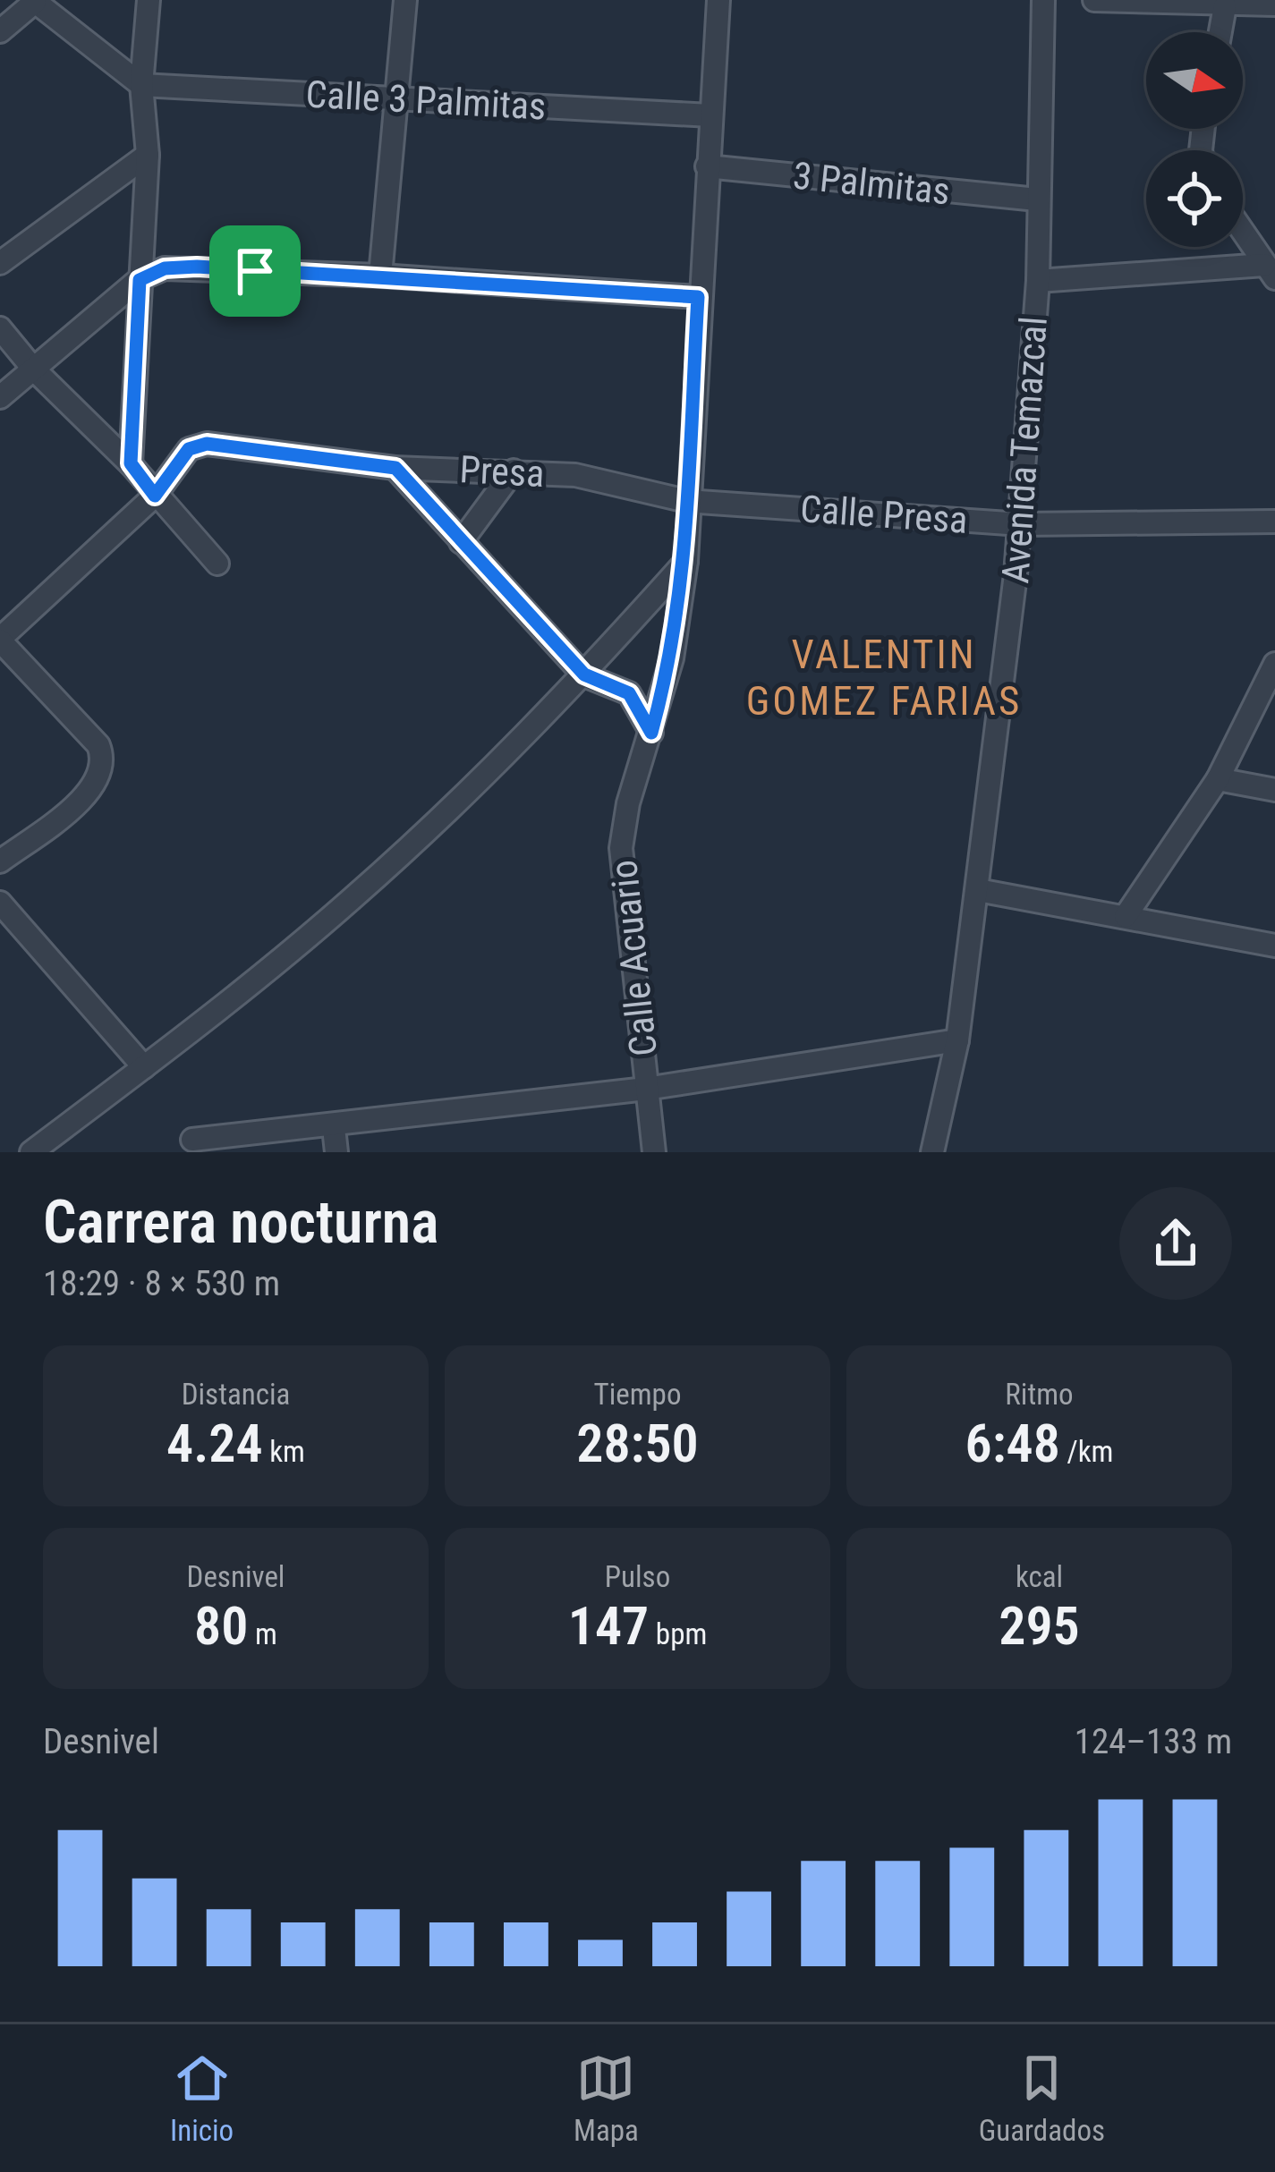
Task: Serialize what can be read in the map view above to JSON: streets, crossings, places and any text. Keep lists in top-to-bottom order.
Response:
{
  "streets": {
    "street": [
      "Calle 3 Palmitas",
      "3 Palmitas",
      "Avenida Temazcal",
      "Presa",
      "Calle Presa",
      "Calle Acuario"
    ]
  },
  "crossings": [
    ["Calle 3 Palmitas", "Calle Acuario"],
    ["3 Palmitas", "Avenida Temazcal"],
    ["3 Palmitas", "Calle Acuario"],
    ["Avenida Temazcal", "Calle Presa"],
    ["Presa", "Calle Presa"],
    ["Presa", "Calle Acuario"],
    ["Calle Presa", "Calle Acuario"]
  ],
  "districts": ["VALENTIN GOMEZ FARIAS"],
  "north": "right",
  "page": {
    "heading": ["Carrera nocturna", "18:29 · 8 × 530 m"],
    "stats": [
      ["Distancia", "4.24 km"],
      ["Tiempo", "28:50"],
      ["Ritmo", "6:48 /km"],
      ["Desnivel", "80 m"],
      ["Pulso", "147 bpm"],
      ["kcal", "295"]
    ],
    "chart": ["Desnivel", "124–133 m"],
    "tabs": ["Inicio", "Mapa", "Guardados"]
  }
}
